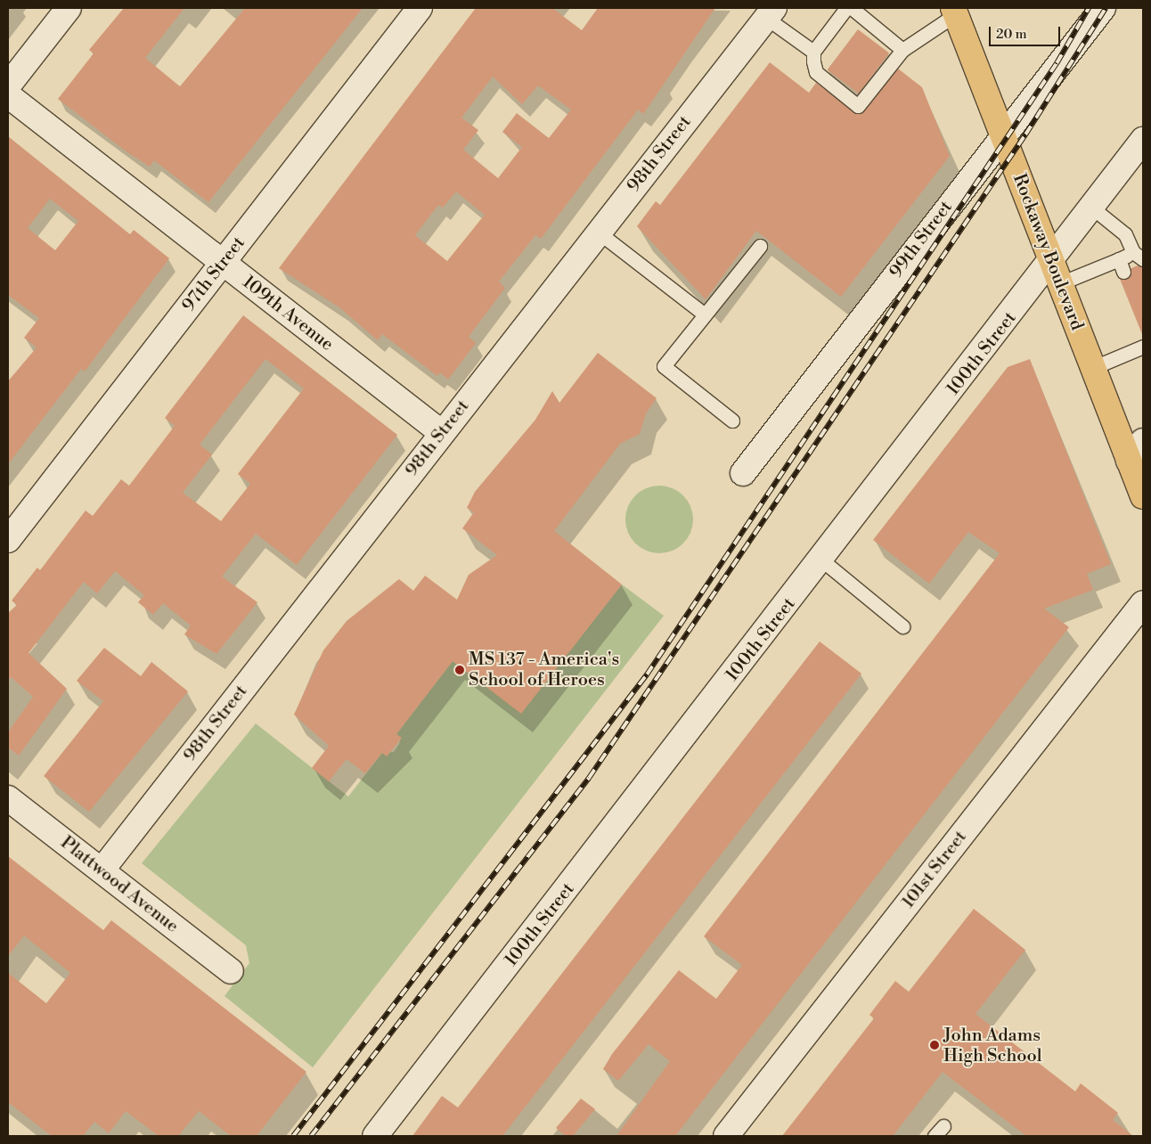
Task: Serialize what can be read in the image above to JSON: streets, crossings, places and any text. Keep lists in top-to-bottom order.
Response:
{
  "streets": {
    "main road": ["Rockaway Boulevard"],
    "street": [
      "98th Street",
      "99th Street",
      "97th Street",
      "109th Avenue",
      "100th Street",
      "101st Street",
      "Plattwood Avenue"
    ]
  },
  "crossings": [
    ["98th Street", "109th Avenue"],
    ["98th Street", "Plattwood Avenue"],
    ["99th Street", "Rockaway Boulevard"],
    ["Rockaway Boulevard", "100th Street"],
    ["97th Street", "109th Avenue"]
  ],
  "places": ["MS 137 - America's School of Heroes", "John Adams High School"],
  "scale_bar": "20 m"
}
